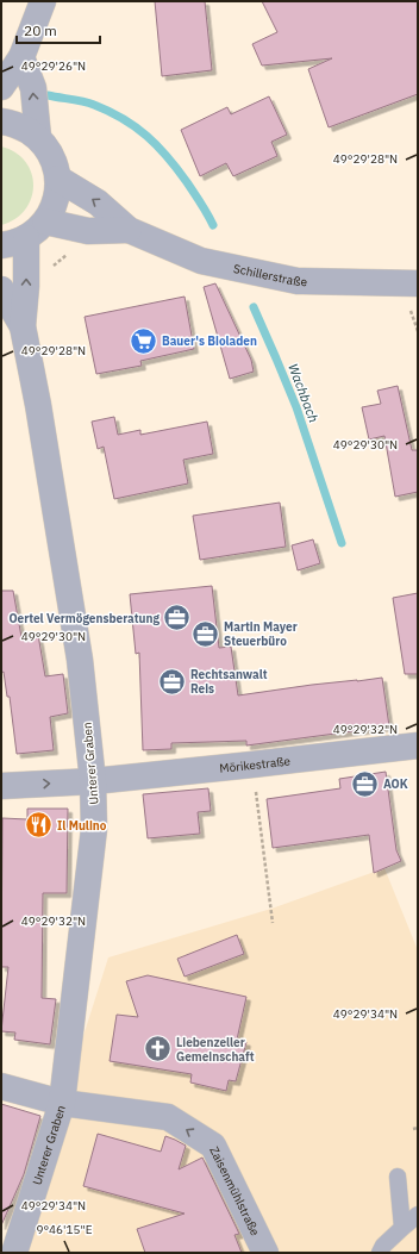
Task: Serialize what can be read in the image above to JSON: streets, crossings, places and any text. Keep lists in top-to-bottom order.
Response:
{
  "streets": {
    "street": [
      "Schillerstraße",
      "Unterer Graben",
      "Mörikestraße",
      "Zaisenmühlstraße"
    ]
  },
  "crossings": [
    ["Schillerstraße", "Unterer Graben"],
    ["Unterer Graben", "Mörikestraße"],
    ["Unterer Graben", "Zaisenmühlstraße"]
  ],
  "one_way": ["Zaisenmühlstraße"],
  "water": ["Wachbach"],
  "places": {
    "supermarket": ["Bauer's Bioladen"],
    "office": [
      "Oertel Vermögensberatung",
      "Martin Mayer Steuerbüro",
      "Rechtsanwalt Reis",
      "AOK"
    ],
    "restaurant": ["Il Mulino"],
    "church": ["Liebenzeller Gemeinschaft"]
  },
  "scale_bar": "20 m",
  "coordinates": [
    "49°29'26\"N",
    "49°29'28\"N",
    "49°29'30\"N",
    "49°29'32\"N",
    "49°29'34\"N",
    "9°46'15\"E"
  ]
}
